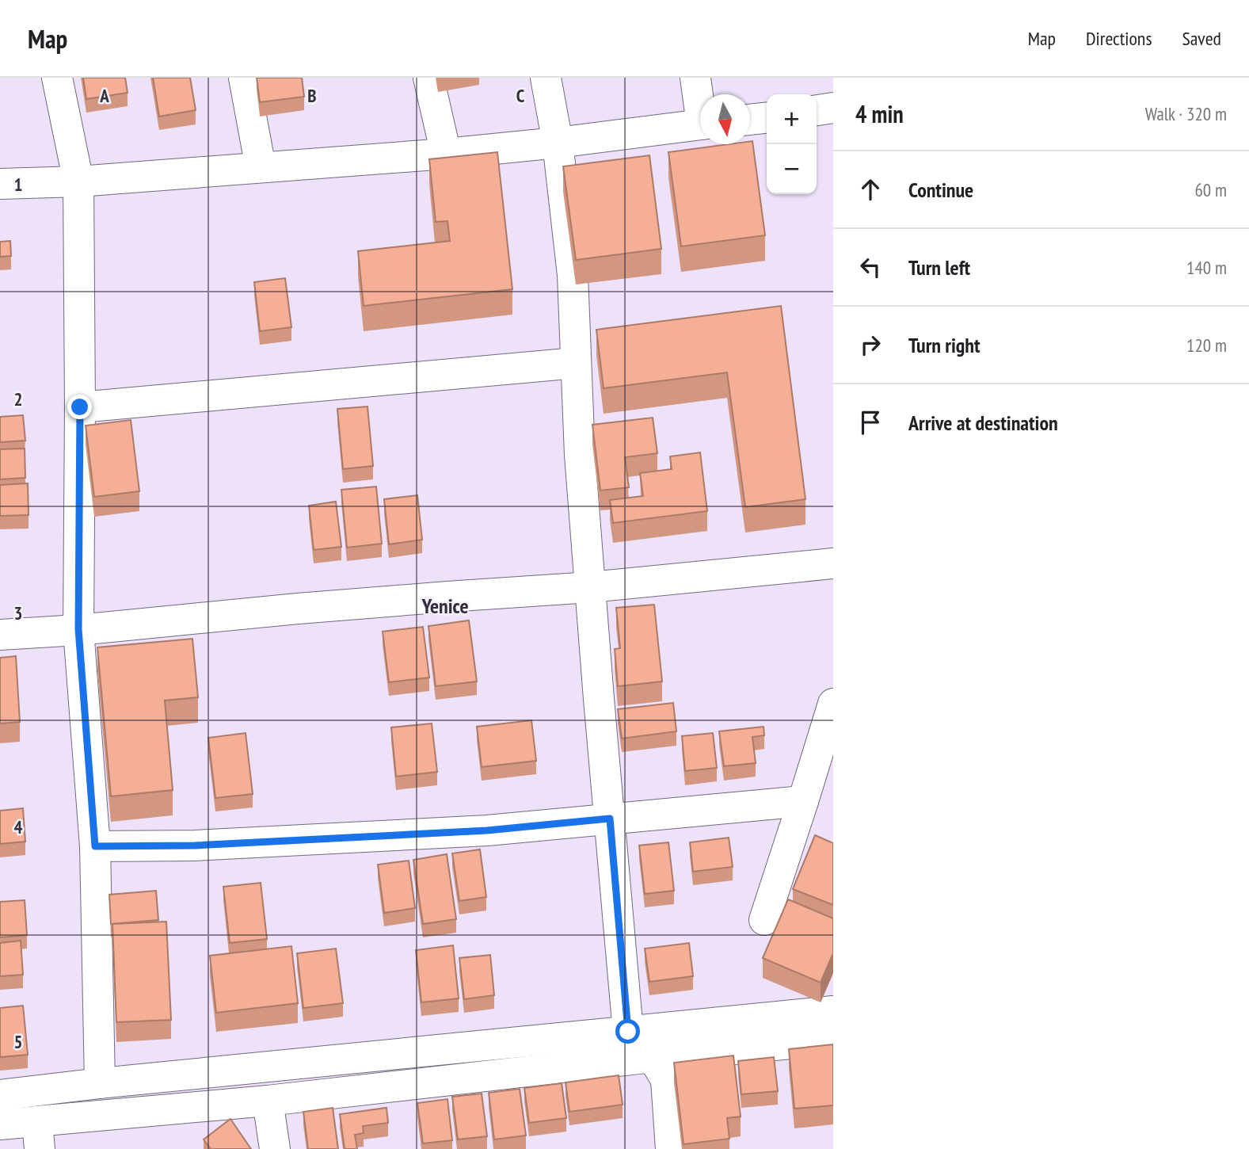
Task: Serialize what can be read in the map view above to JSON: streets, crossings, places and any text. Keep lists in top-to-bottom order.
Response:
{
  "districts": ["Yenice"],
  "north": "bottom",
  "page": {
    "header": "Map",
    "nav": ["Map", "Directions", "Saved"],
    "heading": ["4 min", "Walk · 320 m"],
    "map_buttons": ["+", "−"],
    "list": [
      ["Continue", "60 m"],
      ["Turn left", "140 m"],
      ["Turn right", "120 m"],
      "Arrive at destination"
    ]
  },
  "grid": {
    "columns": ["A", "B", "C"],
    "rows": [
      "1",
      "2",
      "3",
      "4",
      "5"
    ]
  }
}
